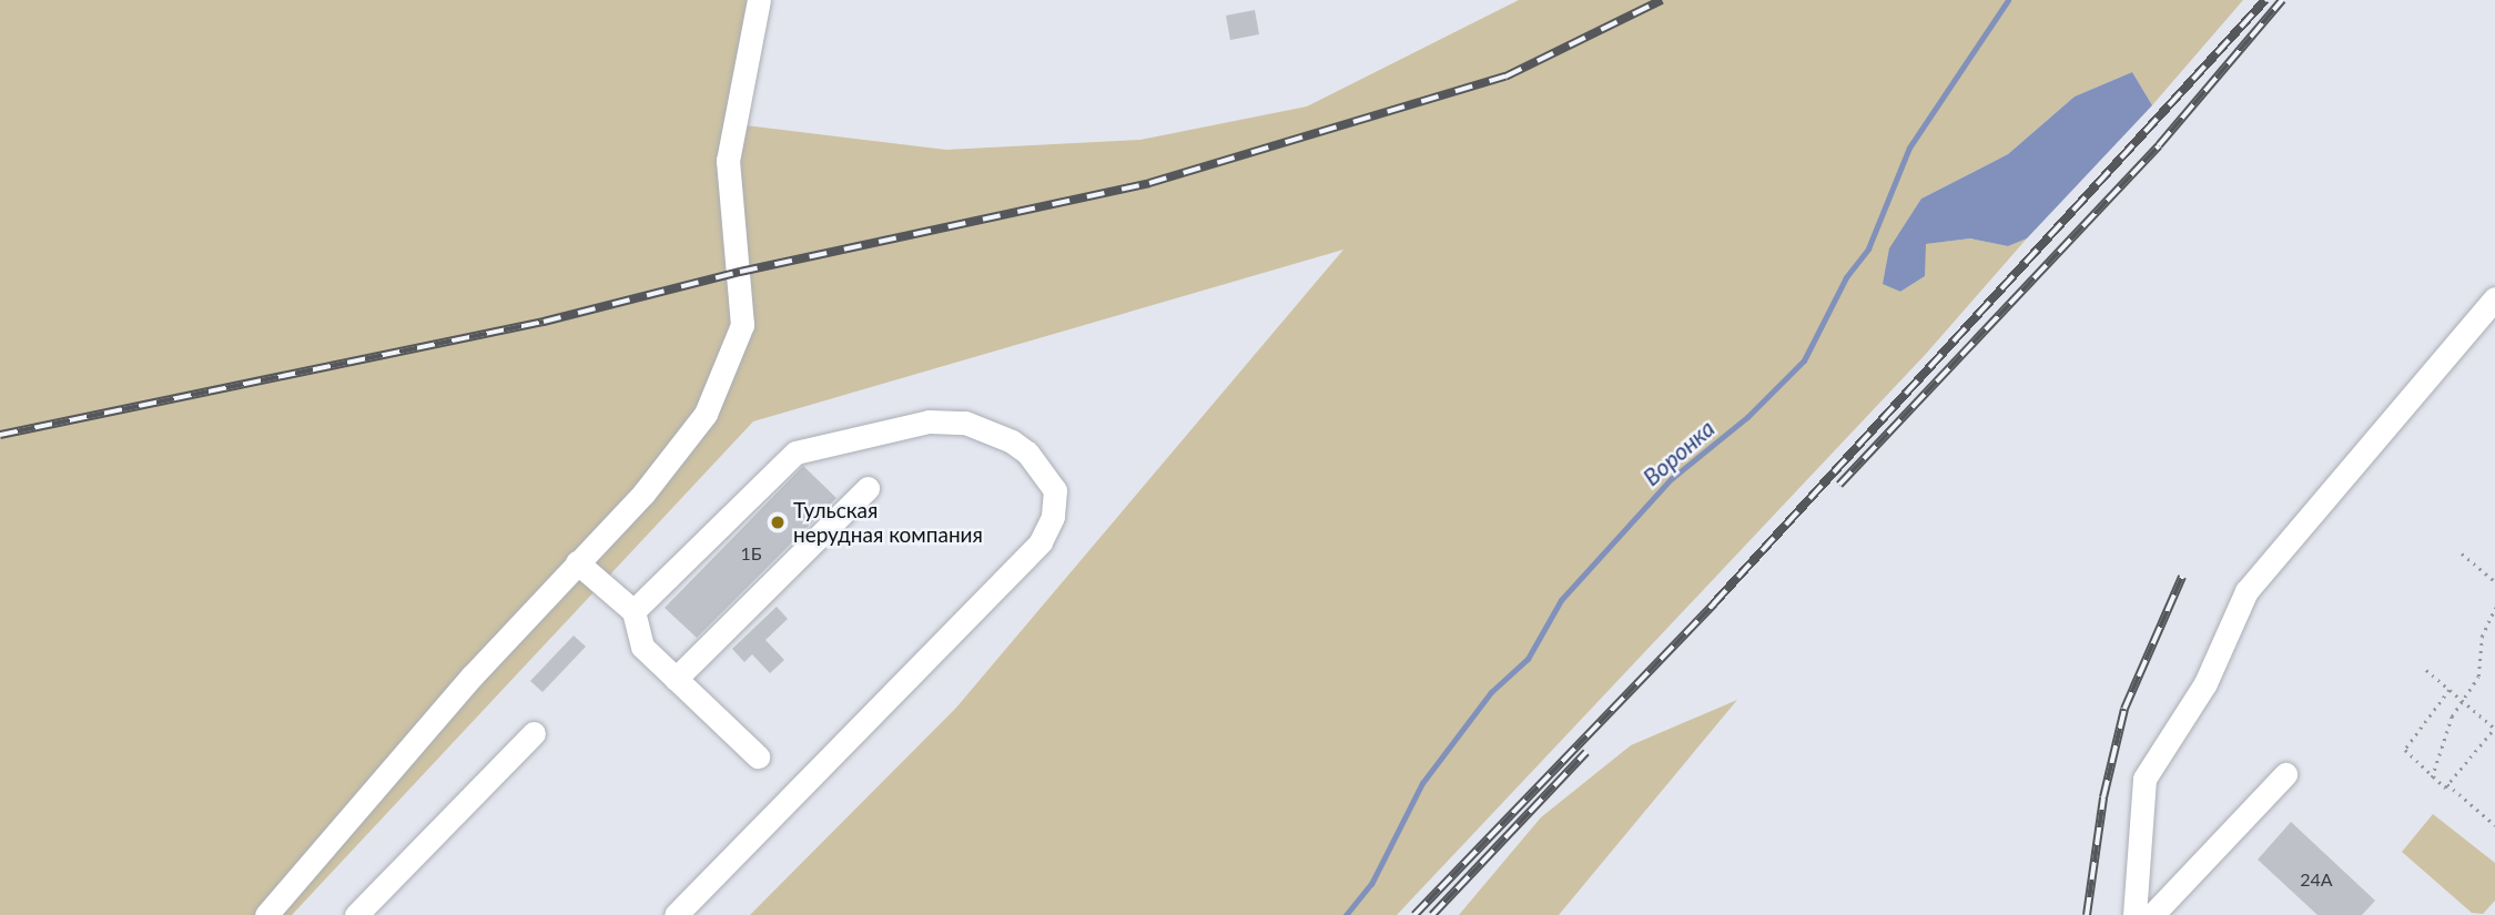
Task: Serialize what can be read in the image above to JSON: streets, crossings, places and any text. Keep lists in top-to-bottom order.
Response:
{
  "water": ["Воронка"],
  "places": ["Тульская нерудная компания"],
  "house_numbers": ["1Б", "24А"]
}
